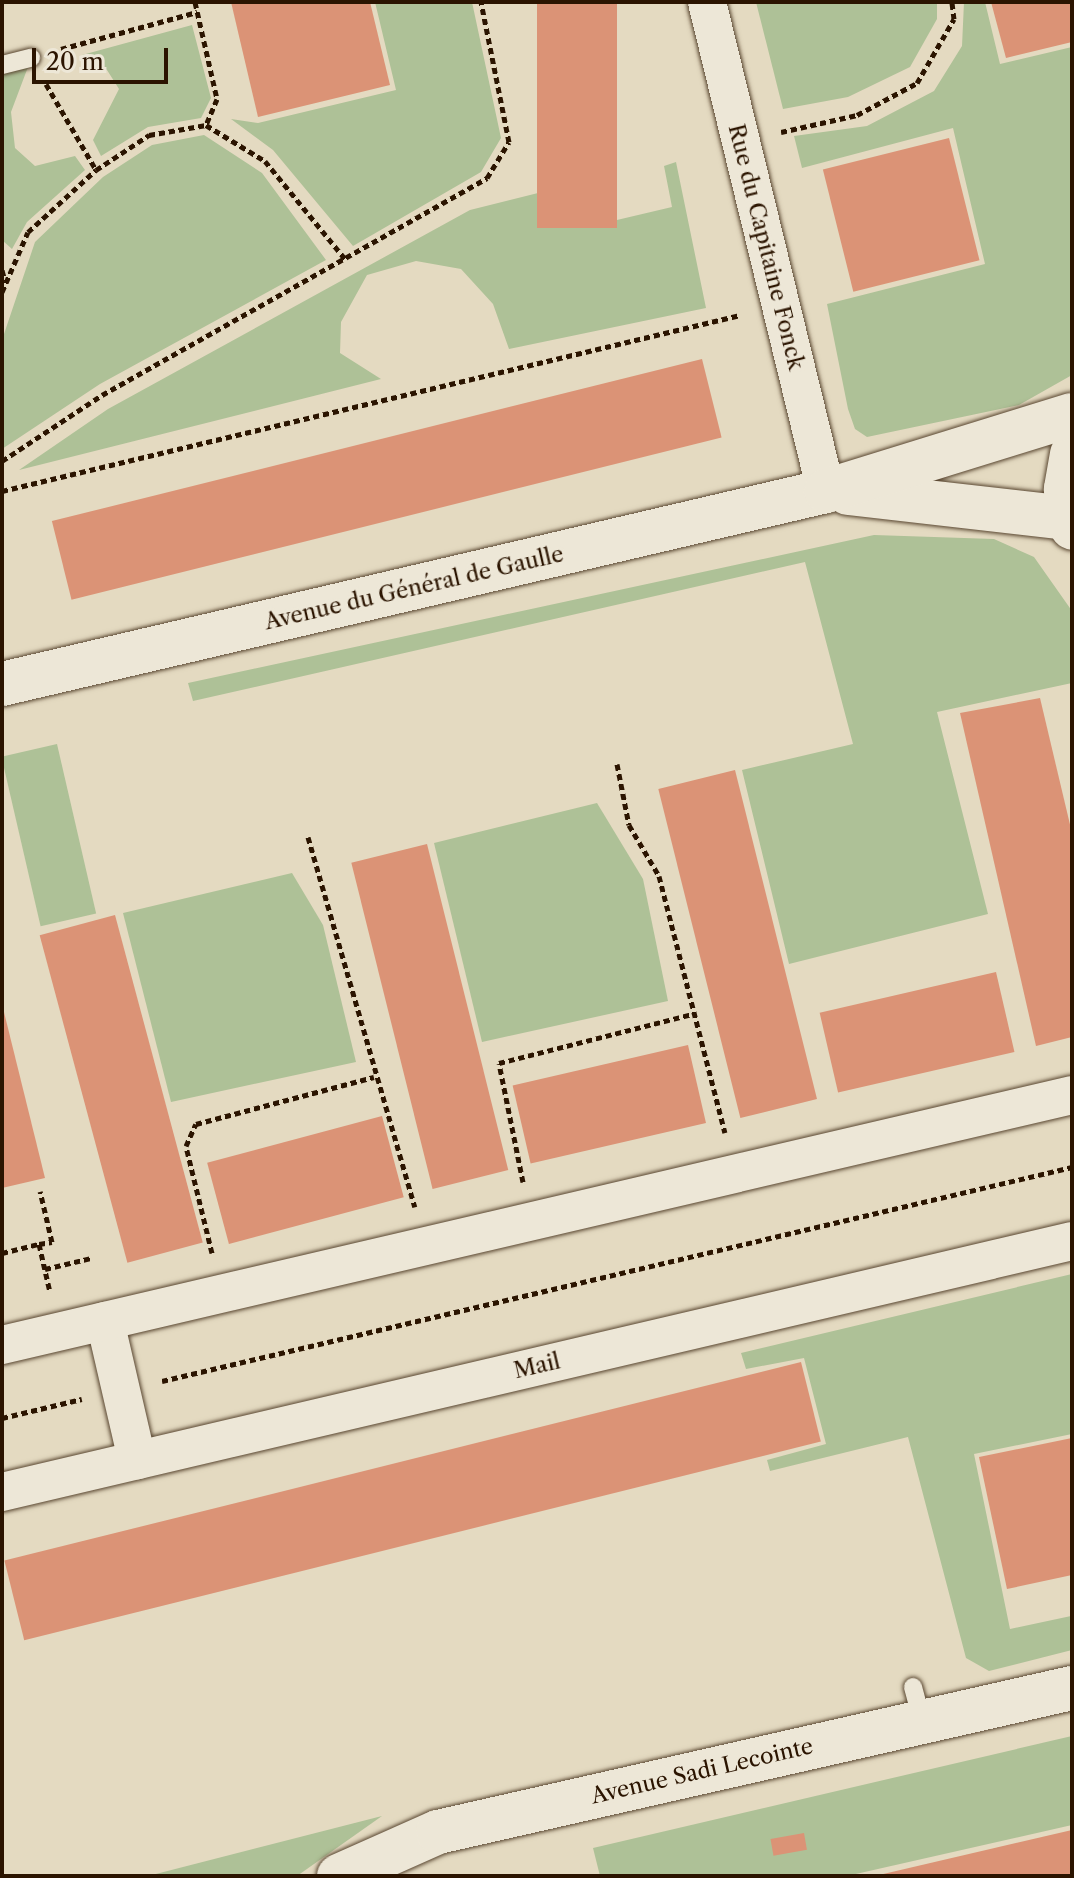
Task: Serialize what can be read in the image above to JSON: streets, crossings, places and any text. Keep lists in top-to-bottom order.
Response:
{
  "streets": {
    "street": [
      "Rue du Capitaine Fonck",
      "Avenue du Général de Gaulle",
      "Mail",
      "Avenue Sadi Lecointe"
    ]
  },
  "crossings": [
    ["Rue du Capitaine Fonck", "Avenue du Général de Gaulle"]
  ],
  "scale_bar": "20 m"
}
